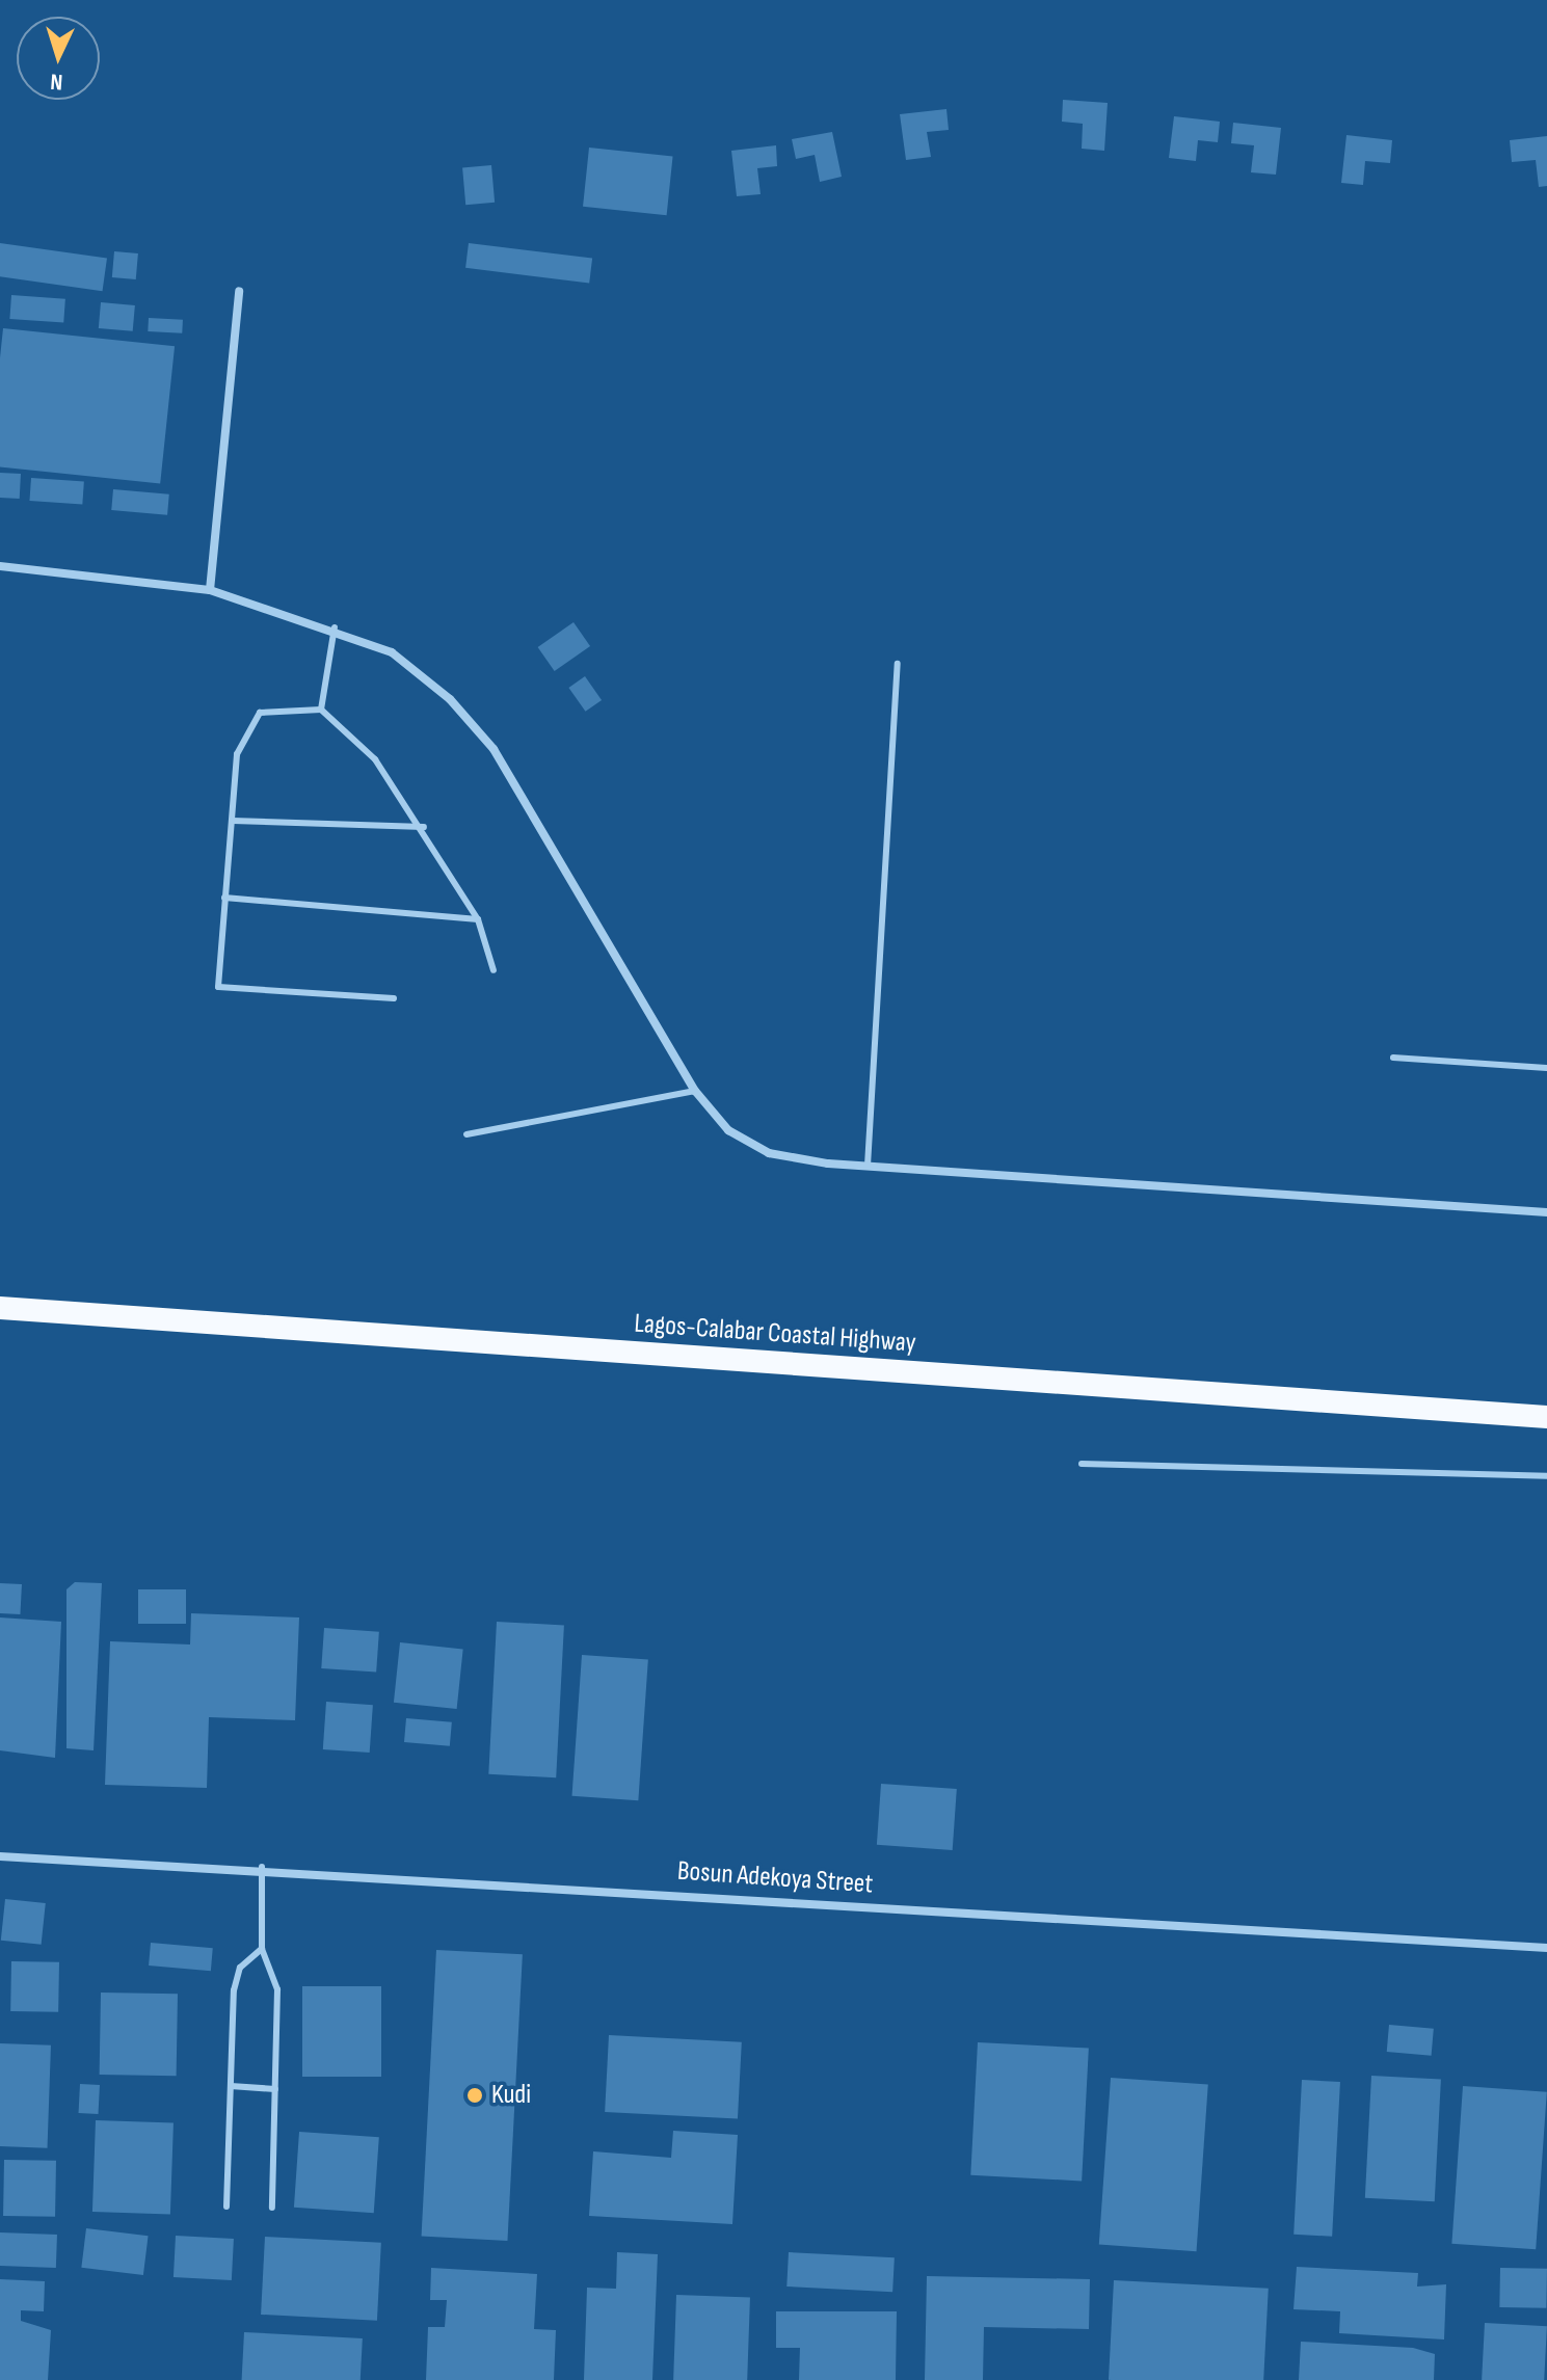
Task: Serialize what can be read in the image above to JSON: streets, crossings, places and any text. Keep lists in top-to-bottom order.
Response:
{
  "streets": {
    "highway": ["Lagos-Calabar Coastal Highway"],
    "street": ["Bosun Adekoya Street"]
  },
  "places": ["Kudi"],
  "north": "bottom"
}
